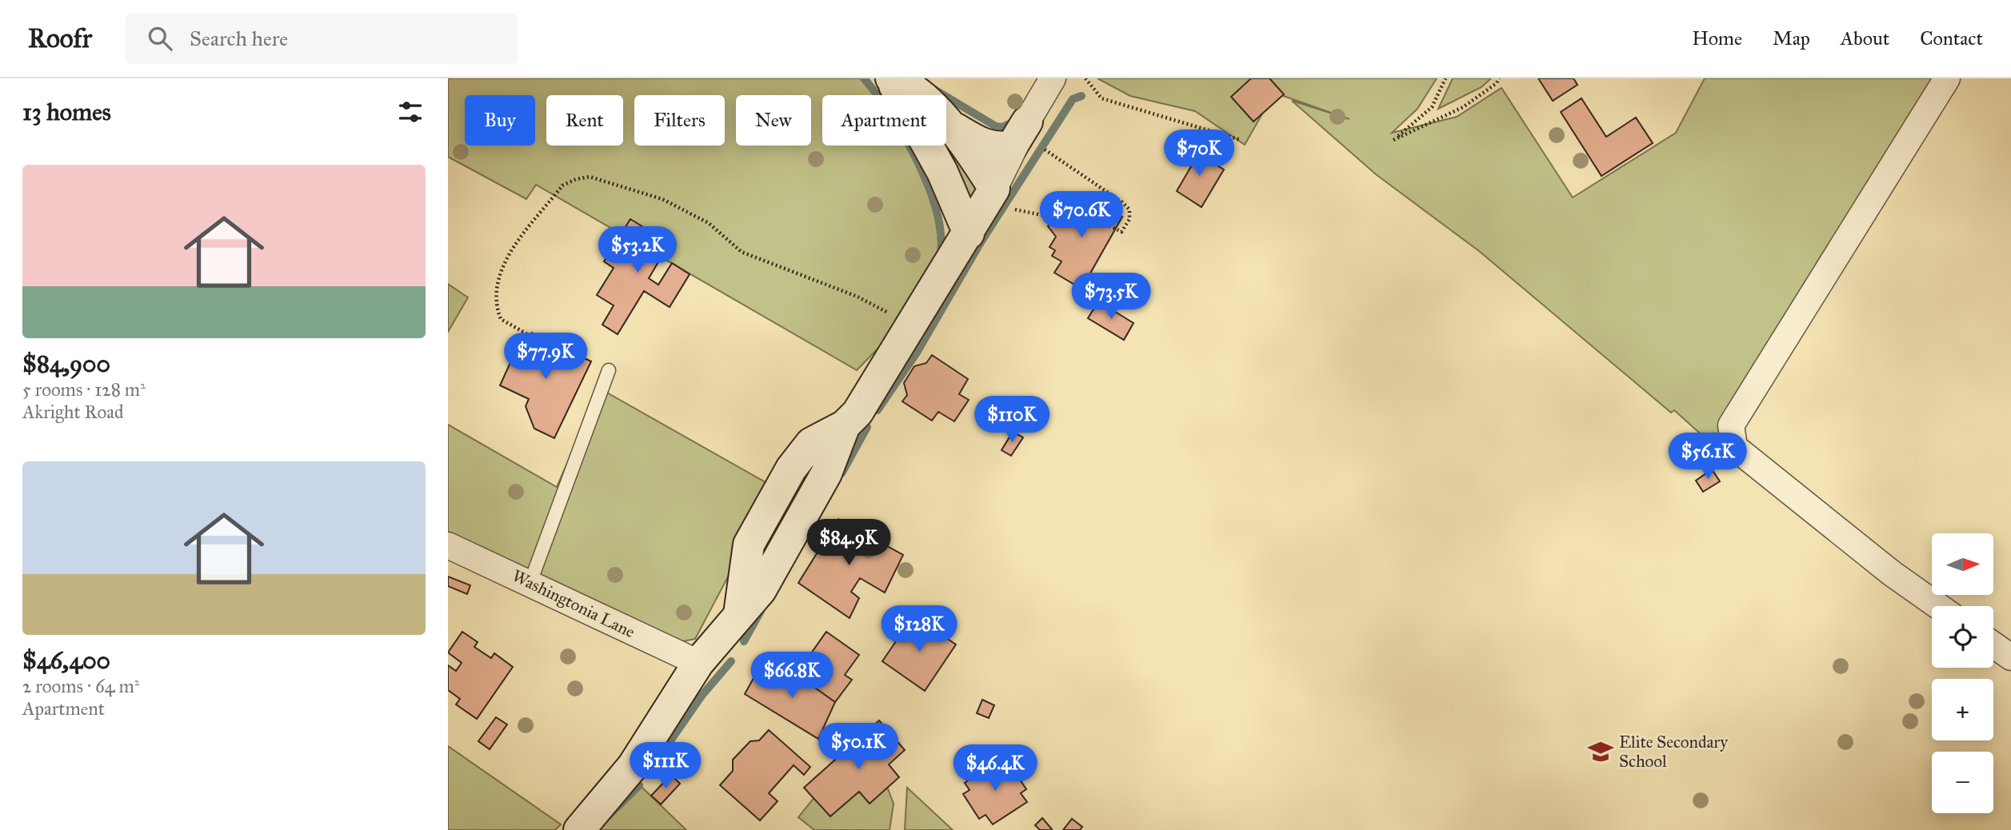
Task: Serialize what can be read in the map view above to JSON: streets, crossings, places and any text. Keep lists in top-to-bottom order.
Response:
{
  "streets": {
    "street": ["Washingtonia Lane"]
  },
  "places": {
    "school or university": ["Elite Secondary School"]
  },
  "north": "right",
  "page": {
    "header": "Roofr",
    "search": "Search here",
    "nav": [
      "Home",
      "Map",
      "About",
      "Contact"
    ],
    "heading": "13 homes",
    "chip": [
      "Buy",
      "Rent",
      "Filters",
      "New",
      "Apartment"
    ],
    "price": [
      "$70K",
      "$70.6K",
      "$53.2K",
      "$73.5K",
      "$77.9K",
      "$110K",
      "$56.1K",
      "$84.9K",
      "$128K",
      "$66.8K",
      "$50.1K",
      "$111K",
      "$46.4K"
    ],
    "list": [
      {
        "name": "$84,900",
        "note": "5 rooms · 128 m² · Akright Road"
      },
      {
        "name": "$46,400",
        "note": "2 rooms · 64 m² · Apartment"
      }
    ],
    "map_buttons": ["+", "−"]
  }
}
